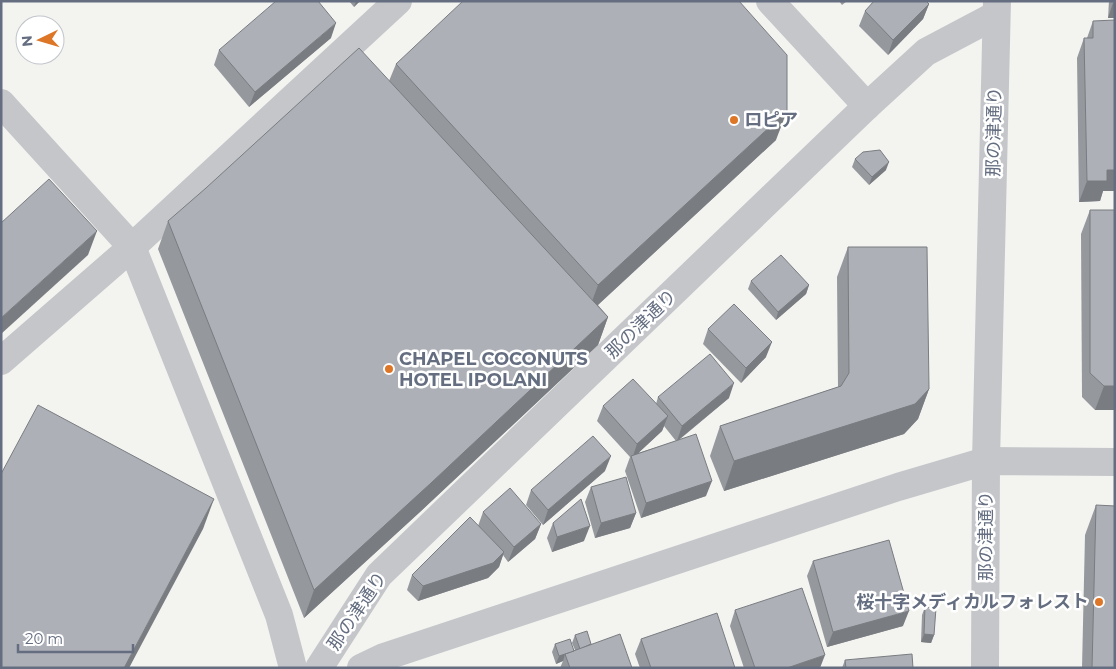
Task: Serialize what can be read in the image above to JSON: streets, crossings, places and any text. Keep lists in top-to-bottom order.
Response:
{
  "streets": {
    "street": ["那の津通り"]
  },
  "places": ["ロピア", "CHAPEL COCONUTS HOTEL IPOLANI", "桜十字メディカルフォレスト"],
  "scale_bar": "20 m",
  "north": "left"
}
